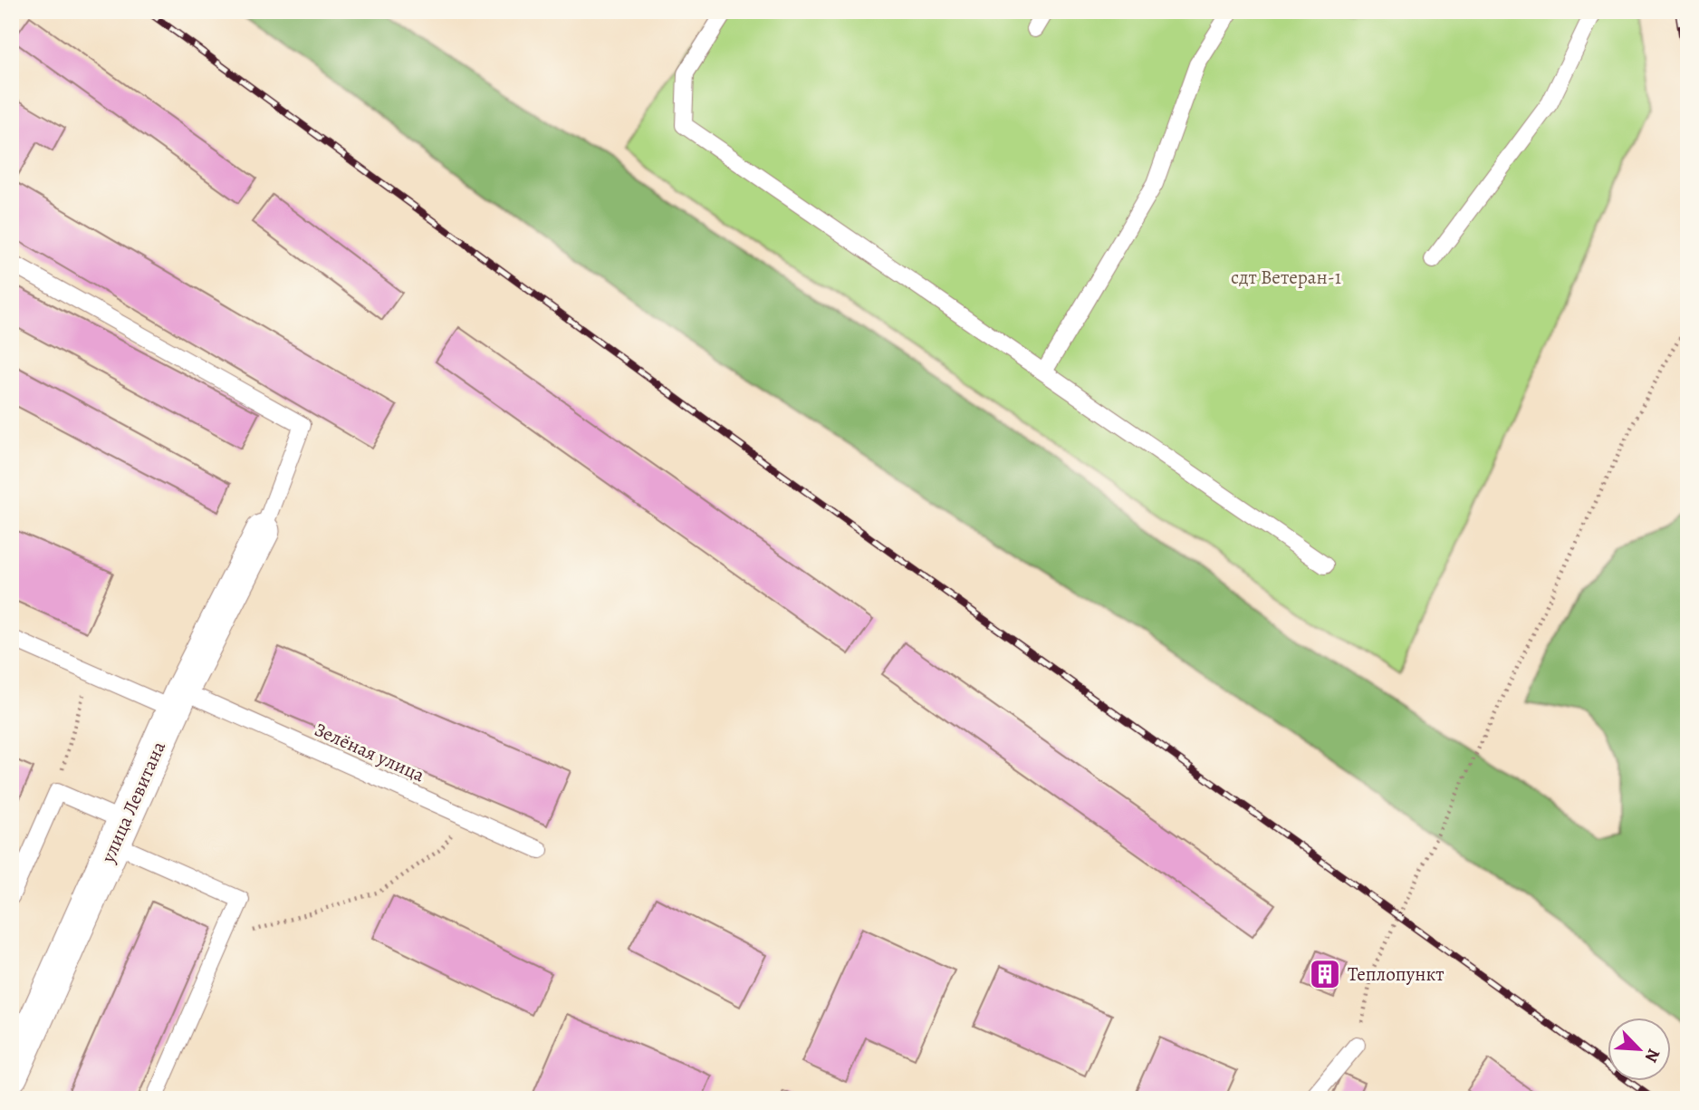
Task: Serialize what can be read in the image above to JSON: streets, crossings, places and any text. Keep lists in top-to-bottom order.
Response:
{
  "streets": {
    "street": ["улица Левитана"],
    "lane": ["Зелёная улица"]
  },
  "crossings": [
    ["Зелёная улица", "улица Левитана"]
  ],
  "parks": ["сдт Ветеран-1"],
  "places": {
    "building": ["Теплопункт"]
  },
  "north": "bottom right"
}
